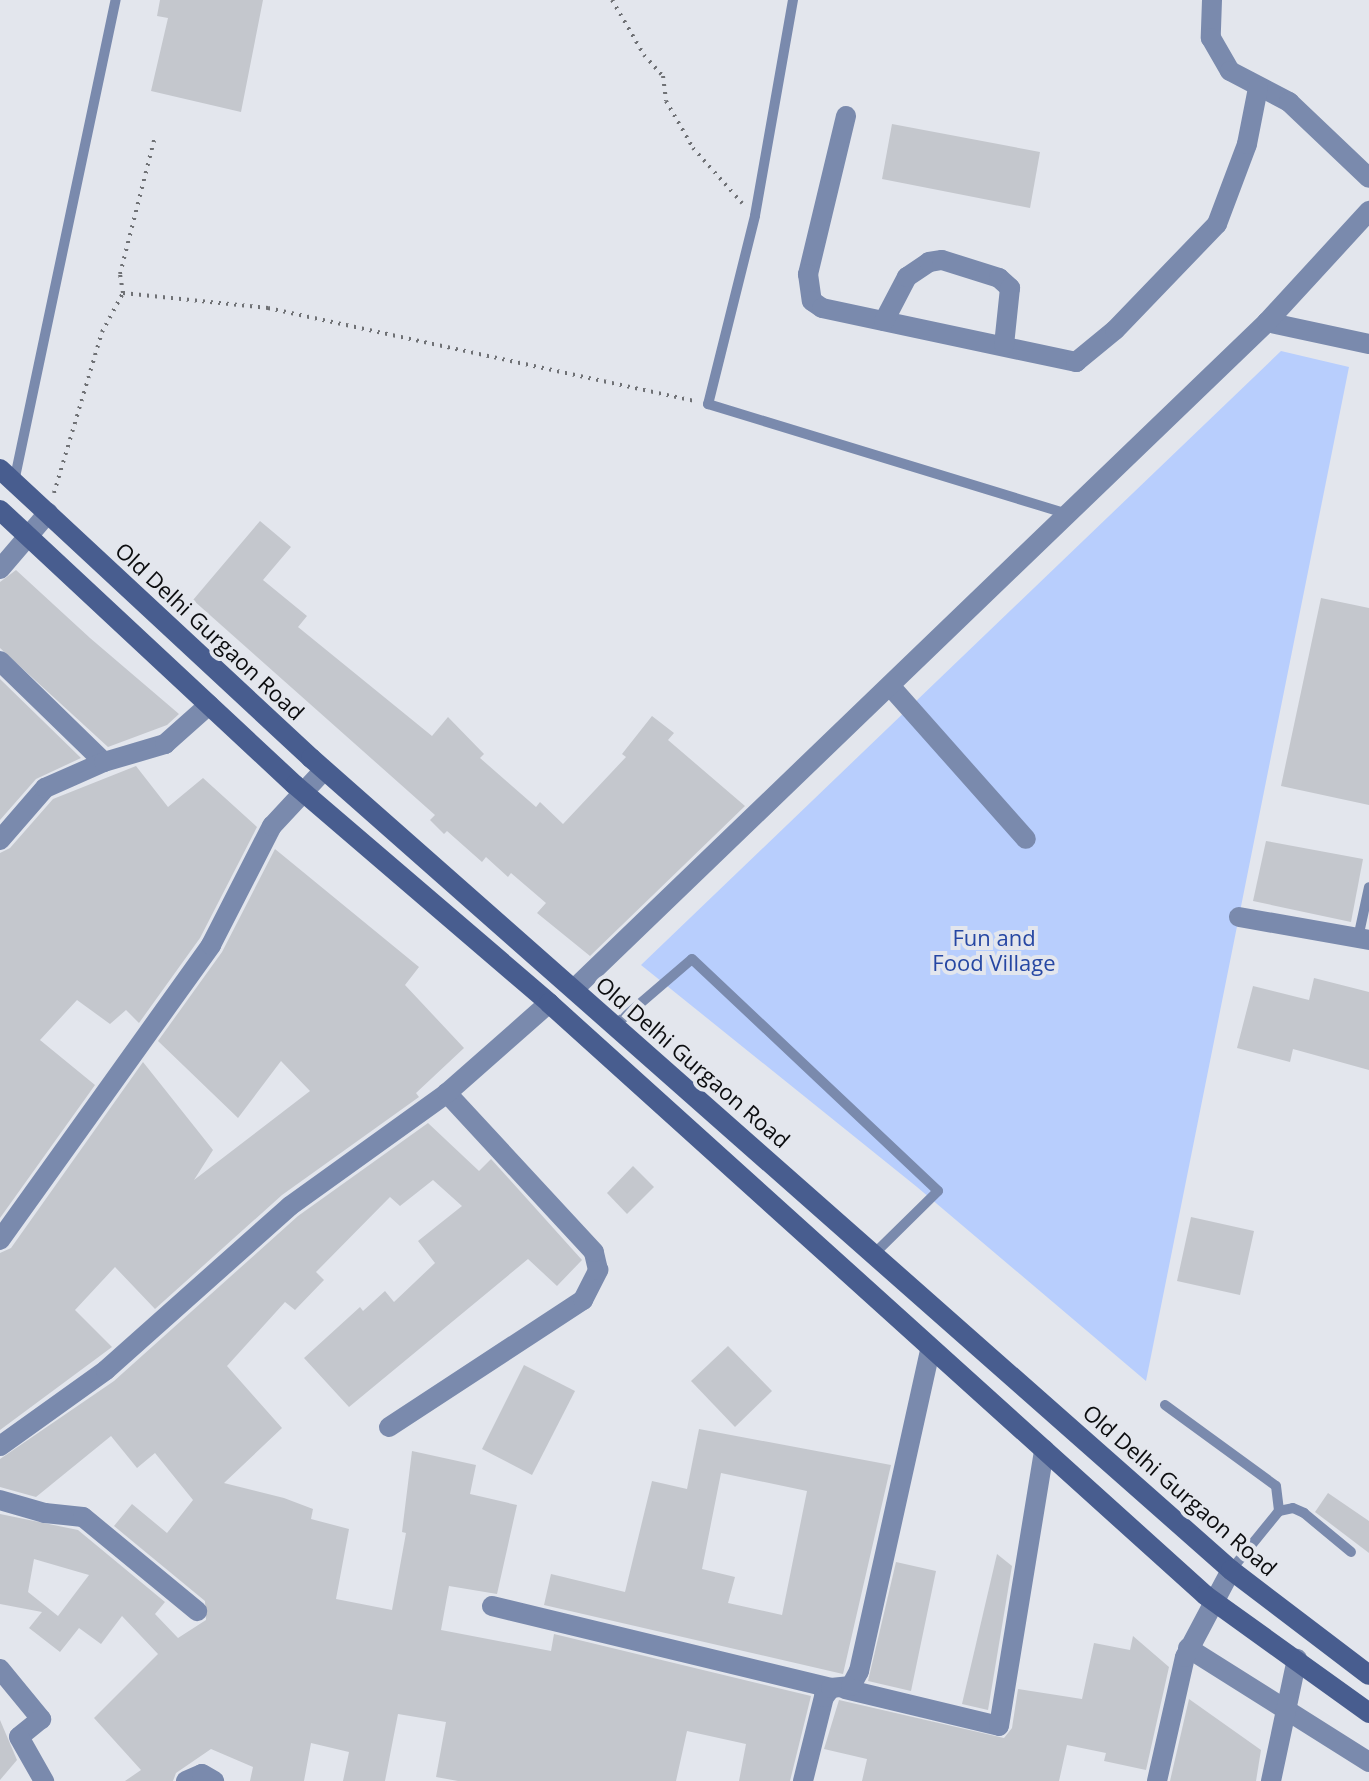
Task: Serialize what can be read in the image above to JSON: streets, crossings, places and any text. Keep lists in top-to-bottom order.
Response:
{
  "streets": {
    "main road": ["Old Delhi Gurgaon Road"]
  },
  "parks": ["Fun and Food Village"]
}
